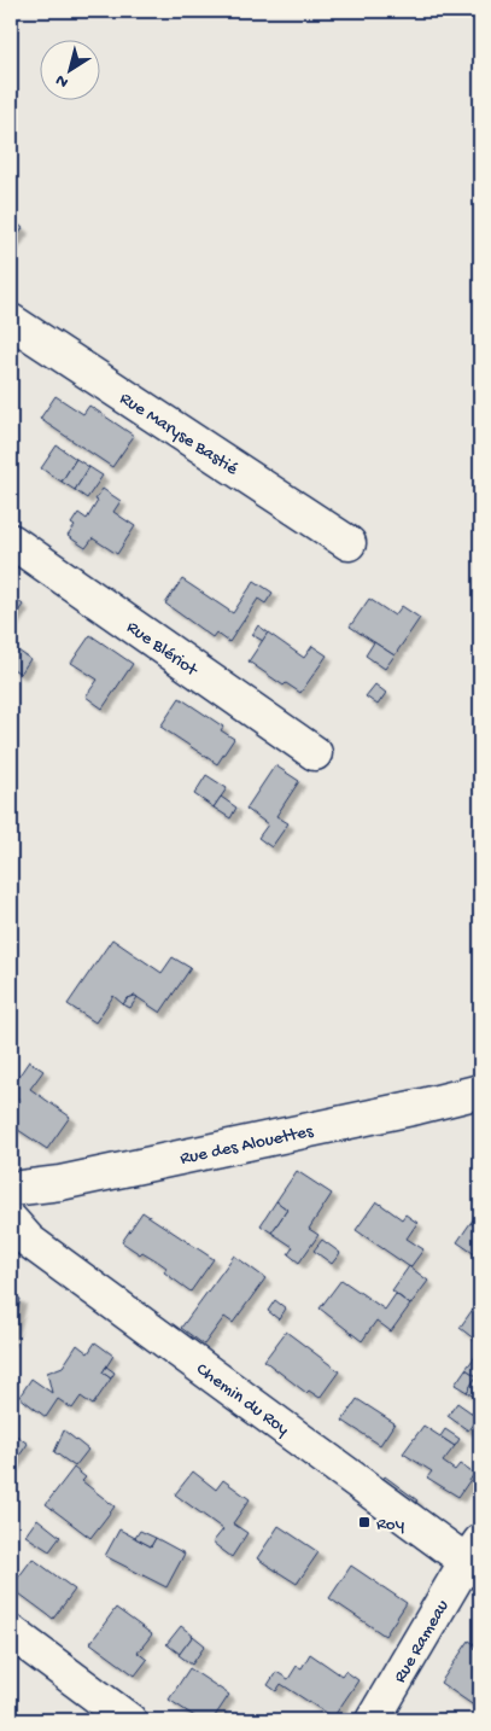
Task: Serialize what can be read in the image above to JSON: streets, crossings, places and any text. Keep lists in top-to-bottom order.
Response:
{
  "streets": {
    "street": [
      "Rue Maryse Bastié",
      "Rue Blériot",
      "Rue des Alouettes",
      "Chemin du Roy",
      "Rue Rameau"
    ]
  },
  "crossings": [
    ["Chemin du Roy", "Rue Rameau"]
  ],
  "places": {
    "transit": ["Roy"]
  },
  "north": "bottom left"
}
